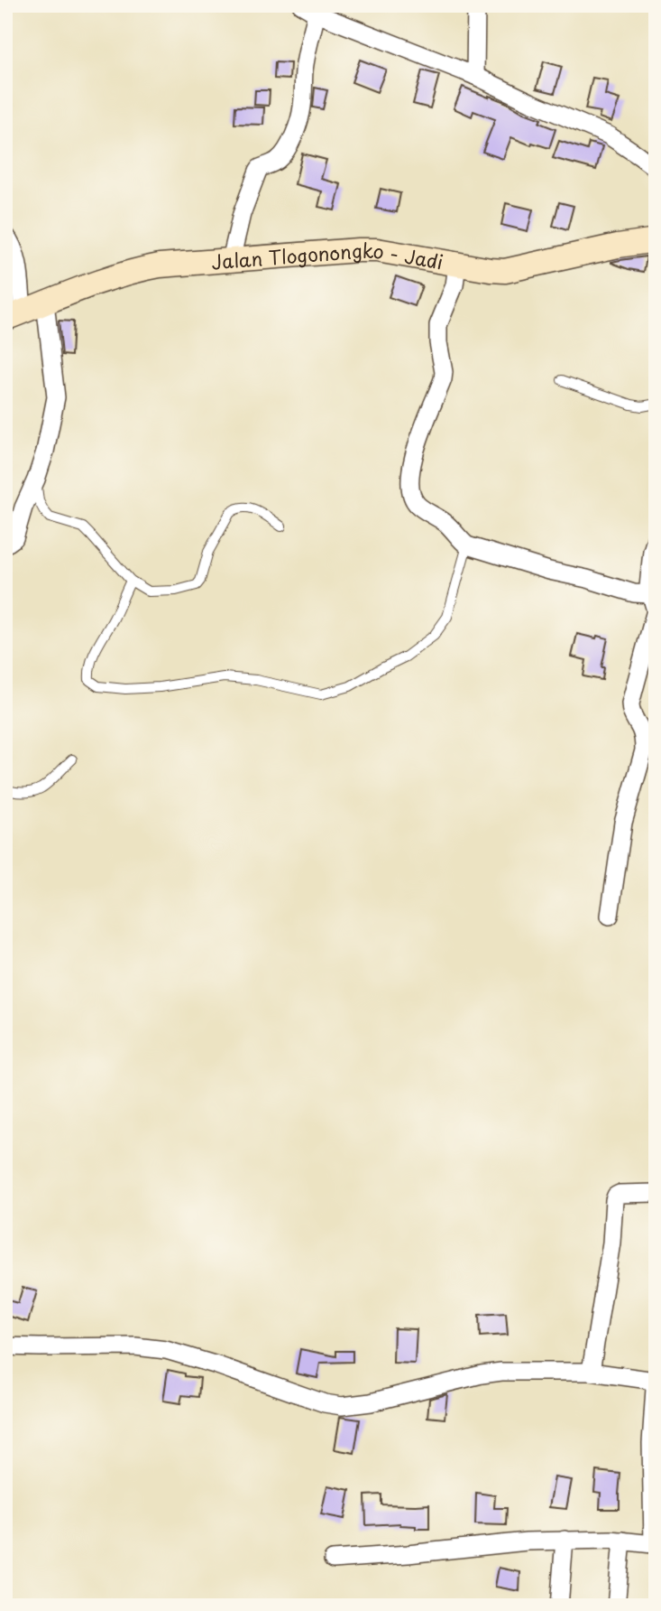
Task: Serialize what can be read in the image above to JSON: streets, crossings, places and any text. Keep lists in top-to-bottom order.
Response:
{
  "streets": {
    "street": ["Jalan Tlogonongko - Jadi"]
  }
}
